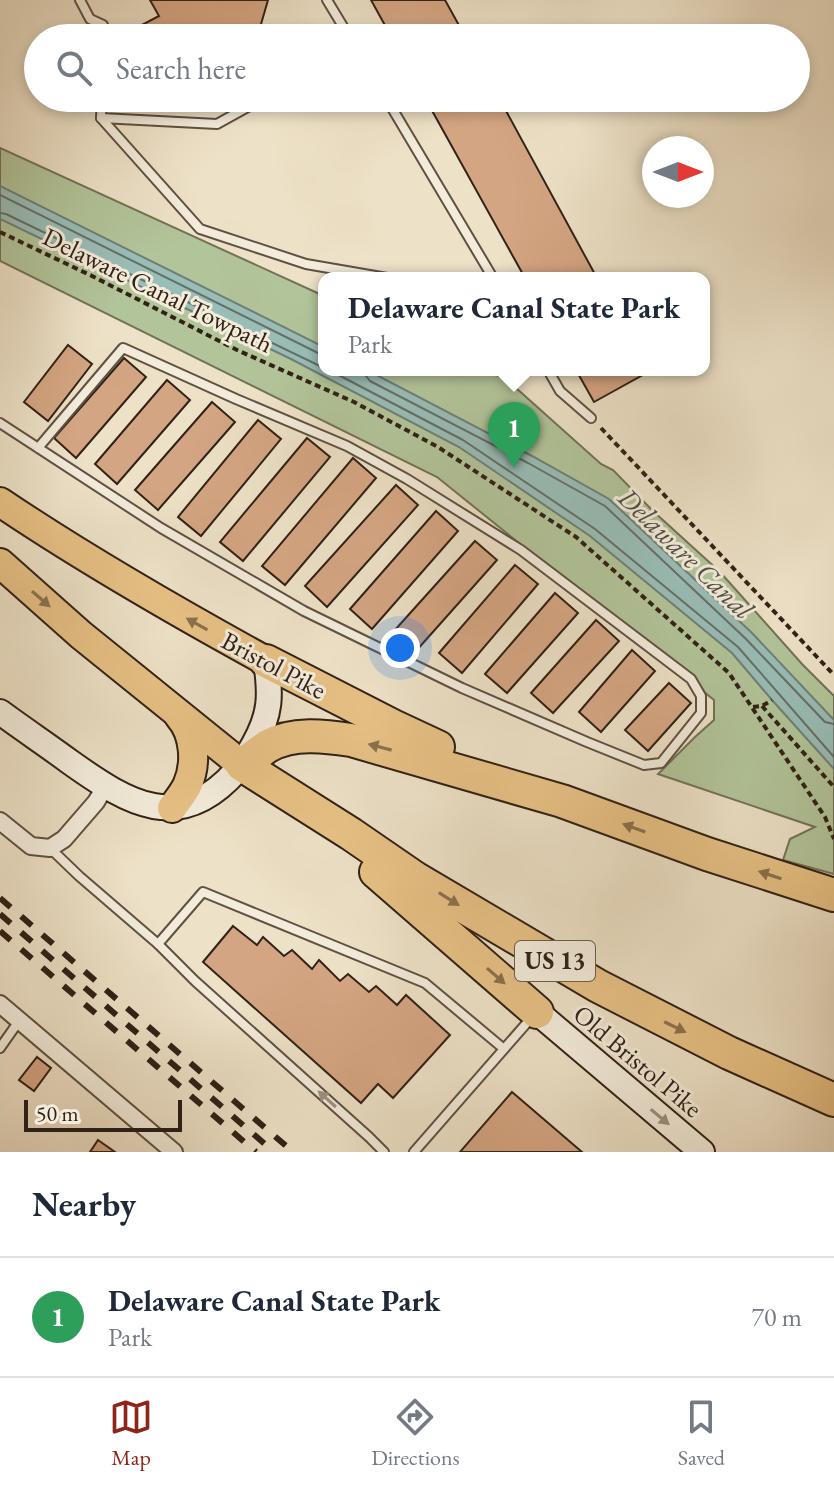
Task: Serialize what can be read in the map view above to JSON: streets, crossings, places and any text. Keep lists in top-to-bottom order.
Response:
{
  "streets": {
    "highway": ["Bristol Pike", "US 13"],
    "main road": ["Old Bristol Pike"],
    "path": ["Delaware Canal Towpath"]
  },
  "one_way": ["Old Bristol Pike"],
  "water": ["Delaware Canal"],
  "scale_bar": "50 m",
  "north": "right",
  "page": {
    "search": "Search here",
    "popup": ["Delaware Canal State Park", "Park"],
    "pins": "1",
    "scale": "50 m",
    "heading": "Nearby",
    "list": [
      {
        "mark": "1",
        "name": "Delaware Canal State Park",
        "note": "Park",
        "value": "70 m"
      }
    ],
    "nav": ["Map", "Directions", "Saved"]
  }
}
